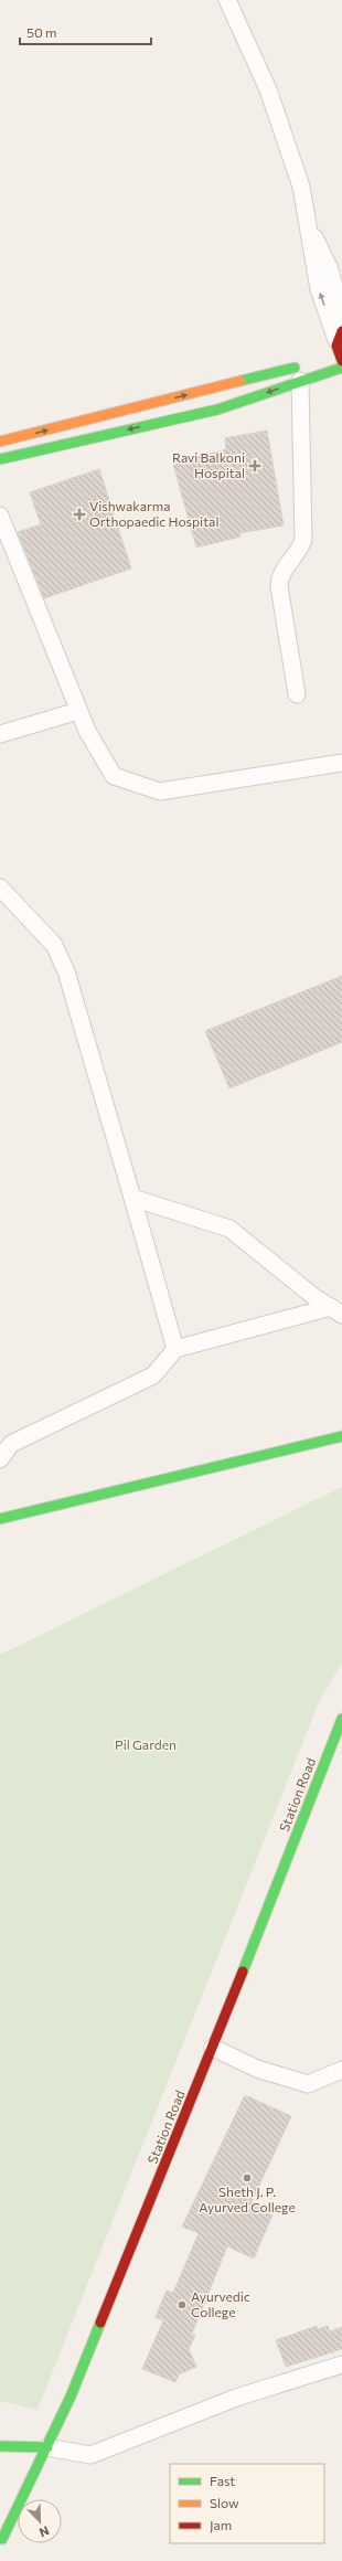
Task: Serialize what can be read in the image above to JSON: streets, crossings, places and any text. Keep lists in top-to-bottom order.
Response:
{
  "streets": {
    "main road": ["Station Road"]
  },
  "parks": ["Pil Garden"],
  "places": {
    "health": ["Ravi Balkoni Hospital", "Vishwakarma Orthopaedic Hospital"],
    "other": ["Sheth J. P. Ayurved College", "Ayurvedic College"]
  },
  "legend": ["Fast", "Slow", "Jam"],
  "scale_bar": "50 m",
  "north": "bottom right"
}
